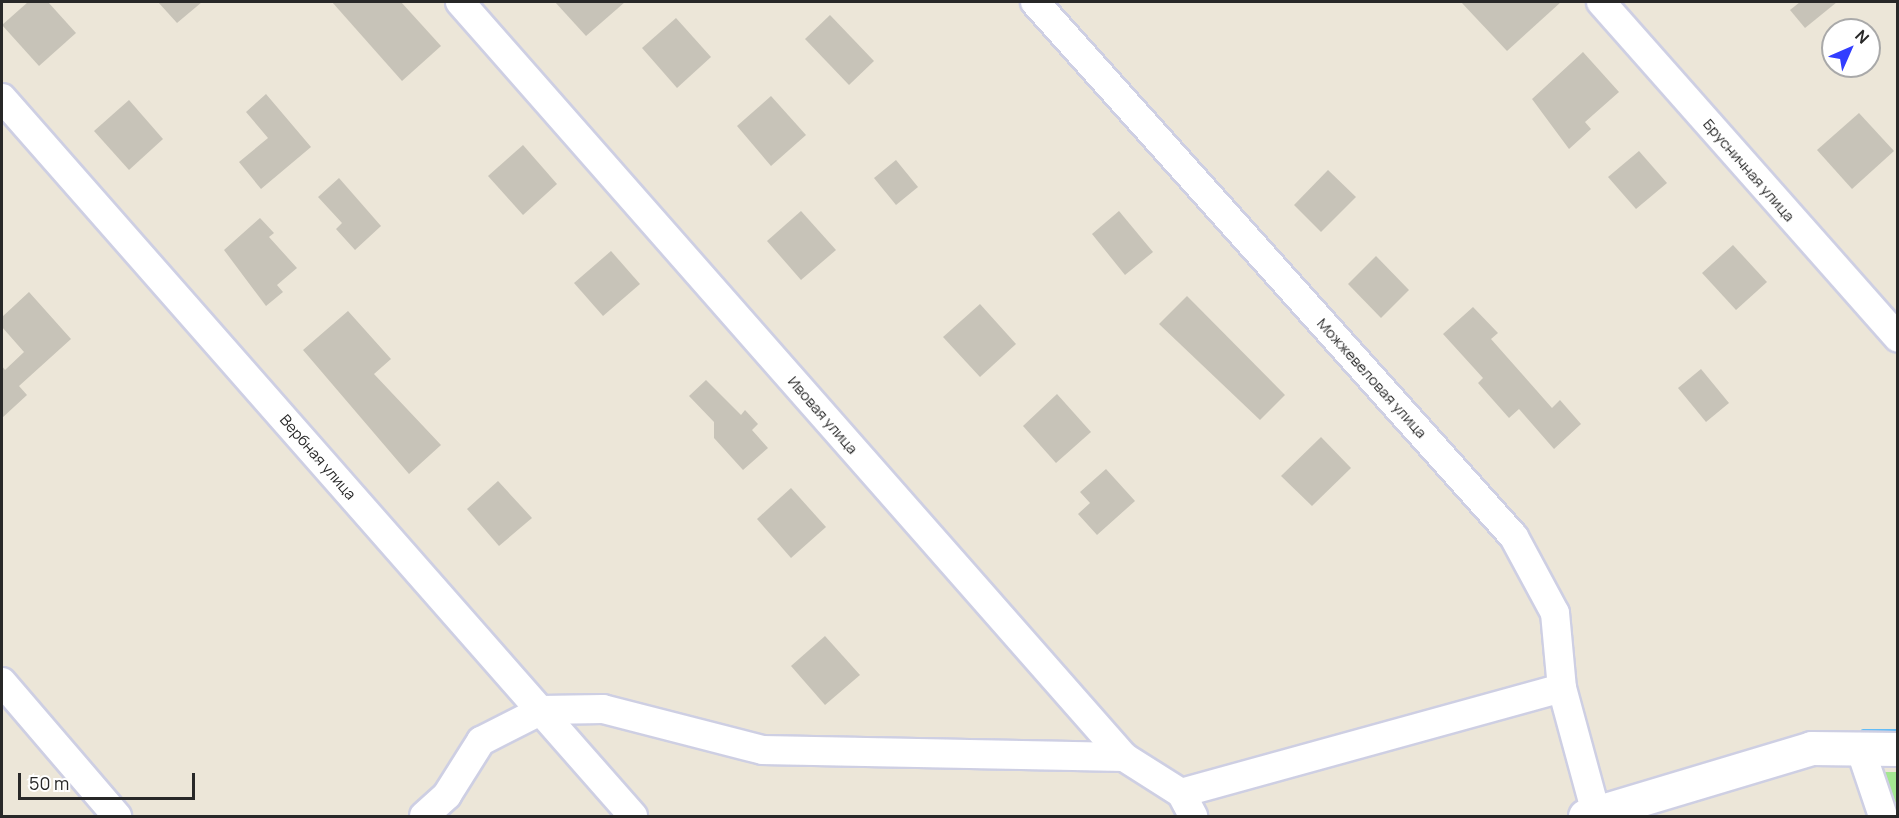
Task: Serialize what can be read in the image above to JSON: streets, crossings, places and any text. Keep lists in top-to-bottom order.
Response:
{
  "streets": {
    "street": [
      "Брусничная улица",
      "Можжевеловая улица",
      "Ивовая улица",
      "Вербная улица"
    ]
  },
  "scale_bar": "50 m",
  "north": "top right"
}
